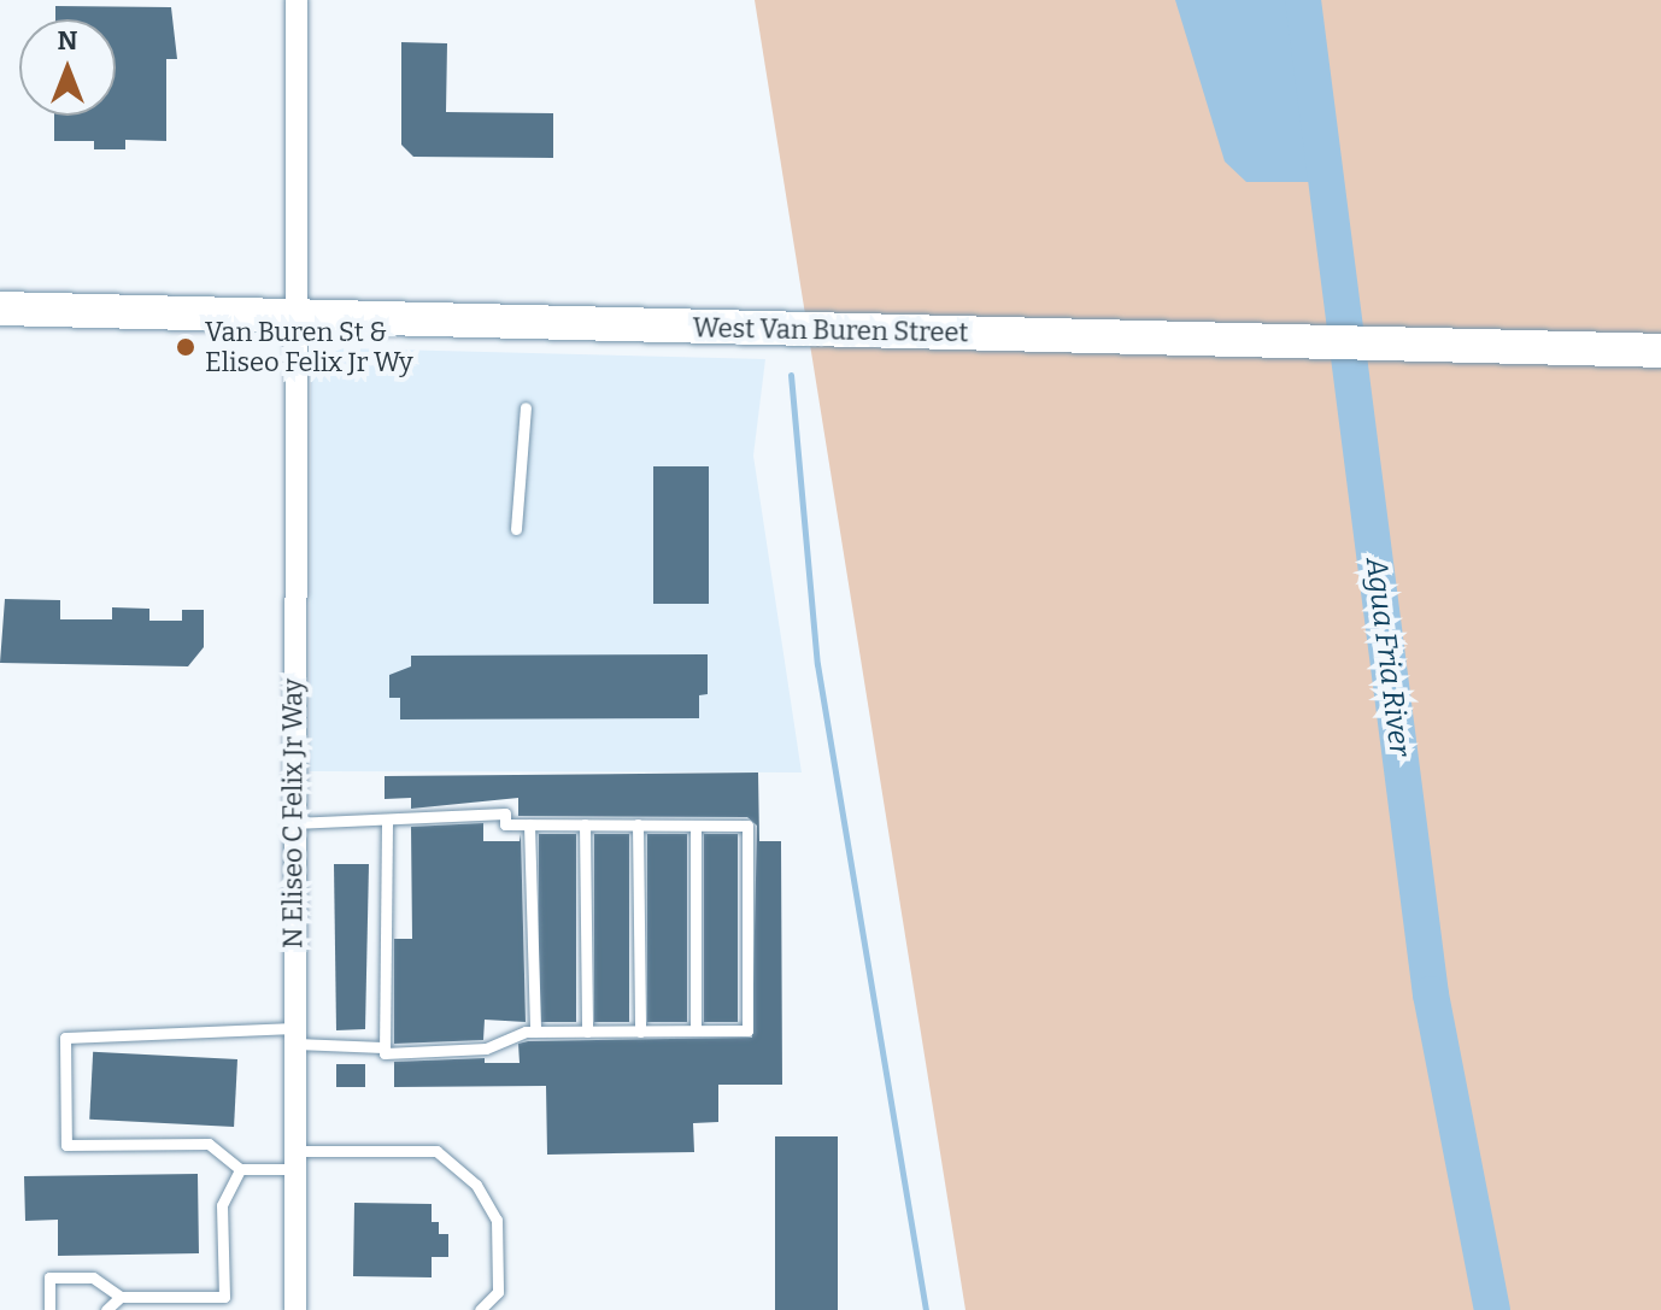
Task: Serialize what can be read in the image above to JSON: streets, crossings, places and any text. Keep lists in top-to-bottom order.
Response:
{
  "streets": {
    "main road": ["West Van Buren Street"],
    "street": ["N Eliseo C Felix Jr Way"]
  },
  "crossings": [
    ["West Van Buren Street", "N Eliseo C Felix Jr Way"]
  ],
  "water": ["Agua Fria River"],
  "places": ["Van Buren St & Eliseo Felix Jr Wy"],
  "north": "top"
}
